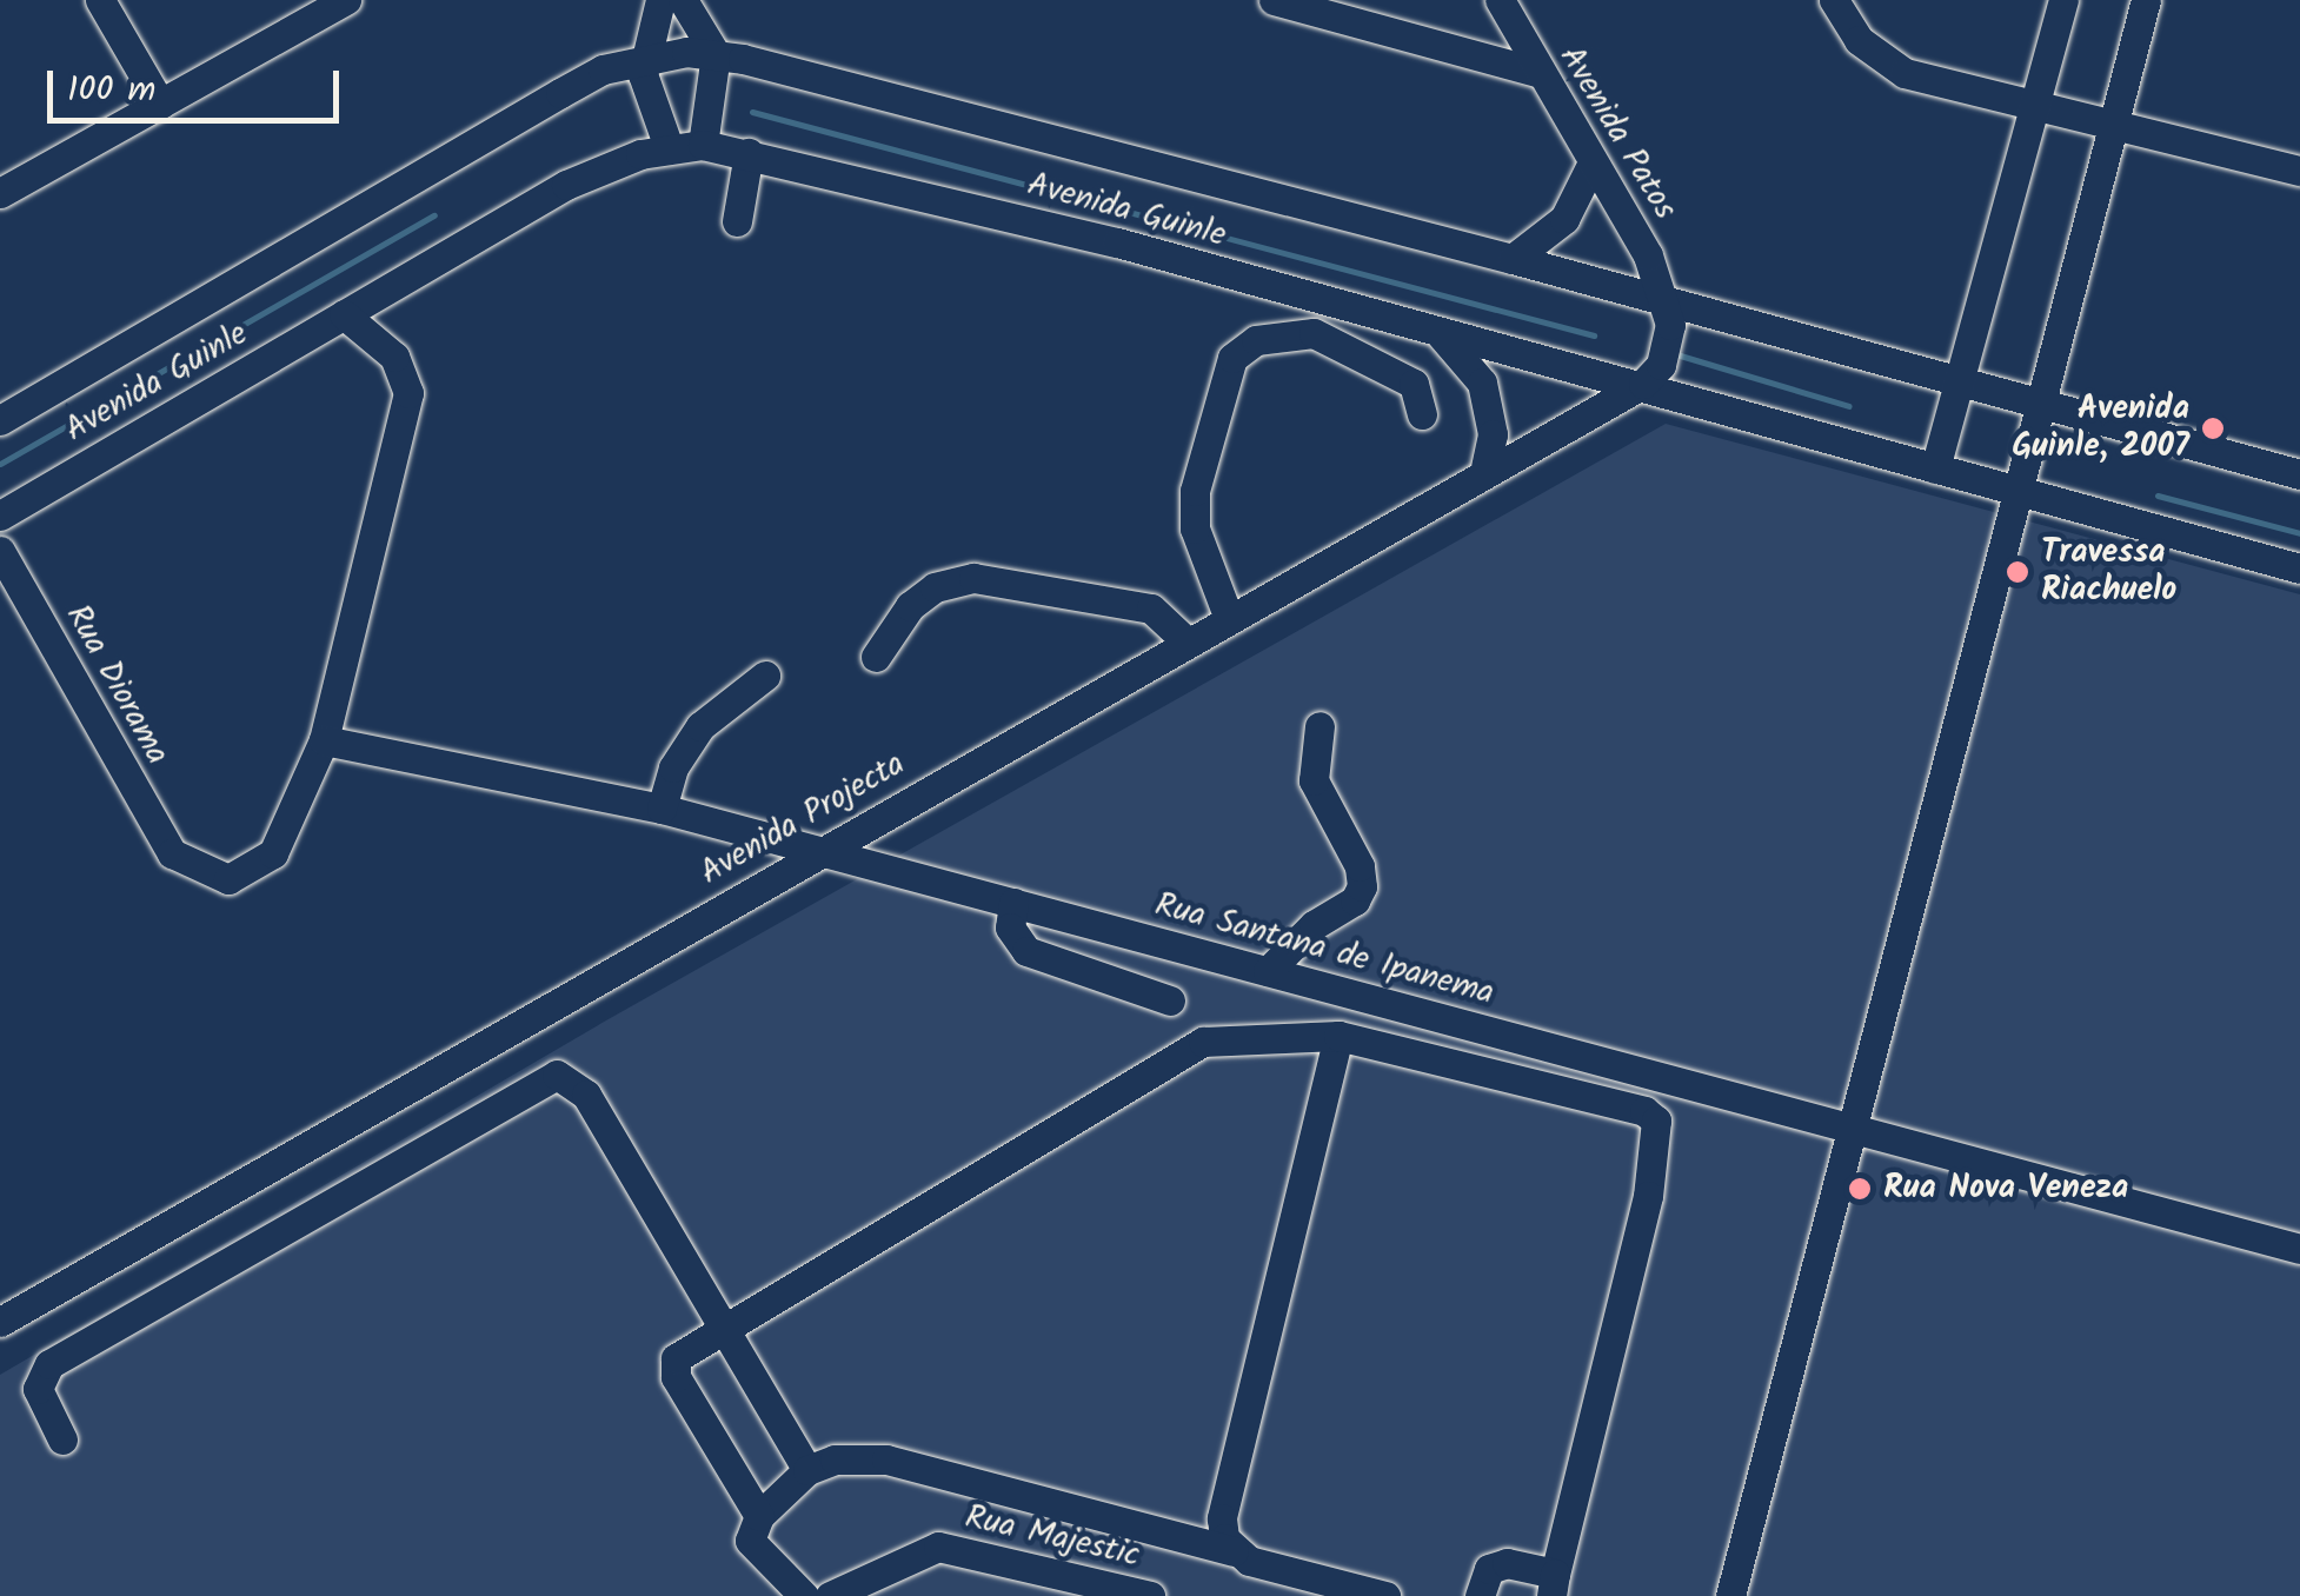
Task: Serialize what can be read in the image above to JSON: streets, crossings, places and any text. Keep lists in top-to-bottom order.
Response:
{
  "streets": {
    "street": [
      "Avenida Patos",
      "Avenida Guinle",
      "Rua Diorama",
      "Avenida Projecta",
      "Rua Santana de Ipanema",
      "Rua Majestic"
    ]
  },
  "crossings": [
    ["Avenida Patos", "Avenida Guinle"],
    ["Avenida Guinle", "Avenida Projecta"],
    ["Rua Diorama", "Rua Santana de Ipanema"],
    ["Avenida Projecta", "Rua Santana de Ipanema"]
  ],
  "places": ["Avenida Guinle, 2007", "Travessa Riachuelo", "Rua Nova Veneza"],
  "scale_bar": "100 m"
}
